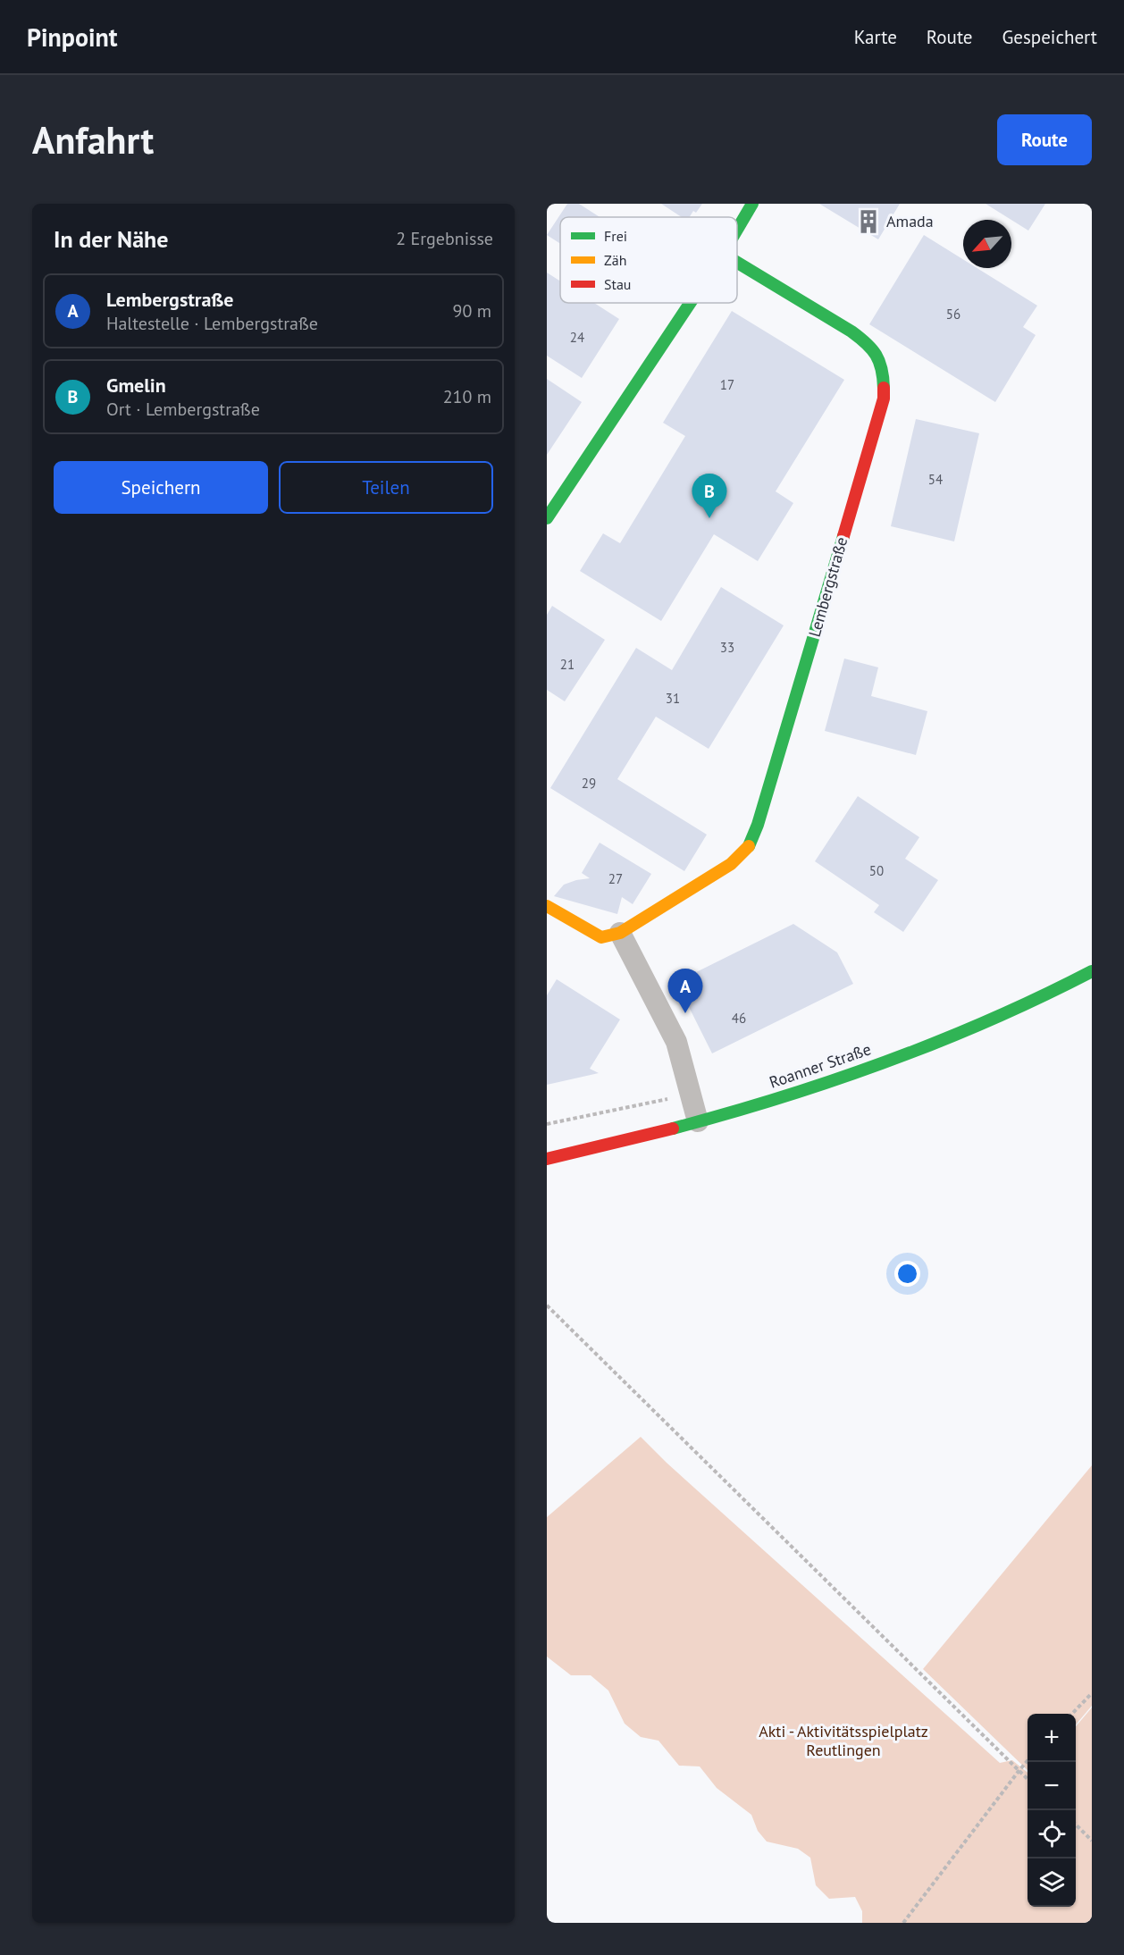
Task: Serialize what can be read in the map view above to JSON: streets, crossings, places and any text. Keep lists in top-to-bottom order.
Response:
{
  "streets": {
    "street": ["Lembergstraße", "Roanner Straße"]
  },
  "parks": ["Akti - Aktivitätsspielplatz Reutlingen"],
  "places": {
    "building": ["Amada"]
  },
  "house_numbers": [
    "56",
    "24",
    "17",
    "54",
    "33",
    "21",
    "31",
    "29",
    "50",
    "27",
    "46"
  ],
  "legend": ["Frei", "Zäh", "Stau"],
  "north": "bottom left",
  "page": {
    "header": "Pinpoint",
    "nav": ["Karte", "Route", "Gespeichert"],
    "buttons": [
      "Route",
      ["Speichern", "Teilen"]
    ],
    "title": "Anfahrt",
    "heading": ["In der Nähe", "2 Ergebnisse"],
    "list": [
      {
        "mark": "A",
        "name": "Lembergstraße",
        "note": "Haltestelle · Lembergstraße",
        "value": "90 m"
      },
      {
        "mark": "B",
        "name": "Gmelin",
        "note": "Ort · Lembergstraße",
        "value": "210 m"
      }
    ],
    "pins": ["B", "A"],
    "map_buttons": ["+", "−"]
  }
}
